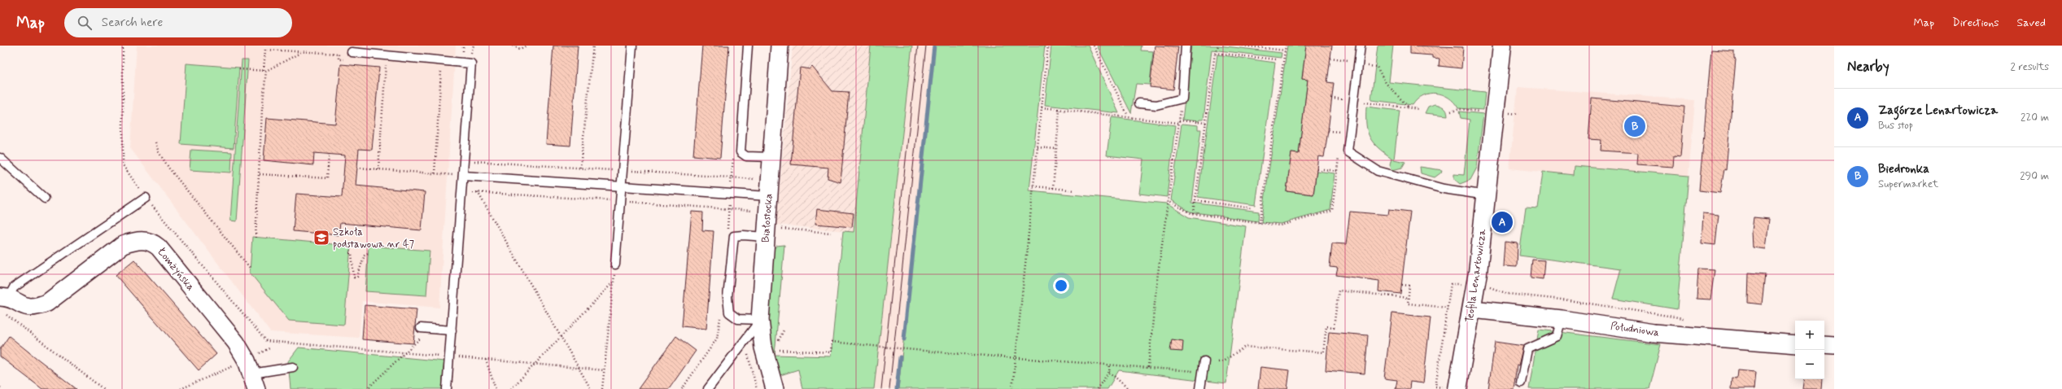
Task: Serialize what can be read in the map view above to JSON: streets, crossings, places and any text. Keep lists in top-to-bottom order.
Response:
{
  "streets": {
    "street": [
      "Białostocka",
      "Łomżyńska",
      "Teofila Lenartowicza",
      "Południowa"
    ]
  },
  "crossings": [
    ["Teofila Lenartowicza", "Południowa"]
  ],
  "places": {
    "school or university": ["Szkoła podstawowa nr 47"]
  },
  "page": {
    "header": "Map",
    "search": "Search here",
    "nav": ["Map", "Directions", "Saved"],
    "heading": ["Nearby", "2 results"],
    "list": [
      {
        "mark": "A",
        "name": "Zagórze Lenartowicza",
        "note": "Bus stop",
        "value": "220 m"
      },
      {
        "mark": "B",
        "name": "Biedronka",
        "note": "Supermarket",
        "value": "290 m"
      }
    ],
    "pins": ["B", "A"],
    "map_buttons": ["+", "−"]
  }
}
